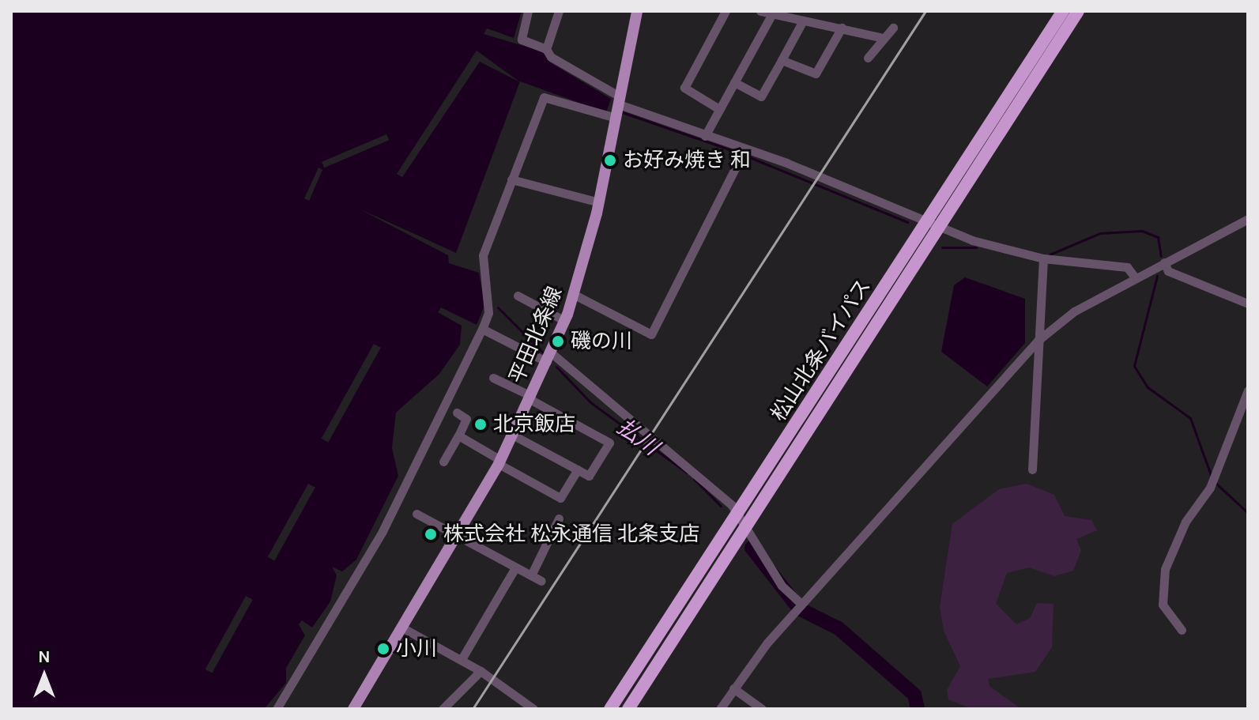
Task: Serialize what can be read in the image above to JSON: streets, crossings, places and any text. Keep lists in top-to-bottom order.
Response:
{
  "streets": {
    "highway": ["松山北条バイパス"],
    "main road": ["平田北条線"]
  },
  "water": ["払川"],
  "places": [
    "お好み焼き 和",
    "磯の川",
    "北京飯店",
    "株式会社 松永通信 北条支店",
    "小川"
  ],
  "north": "top"
}
